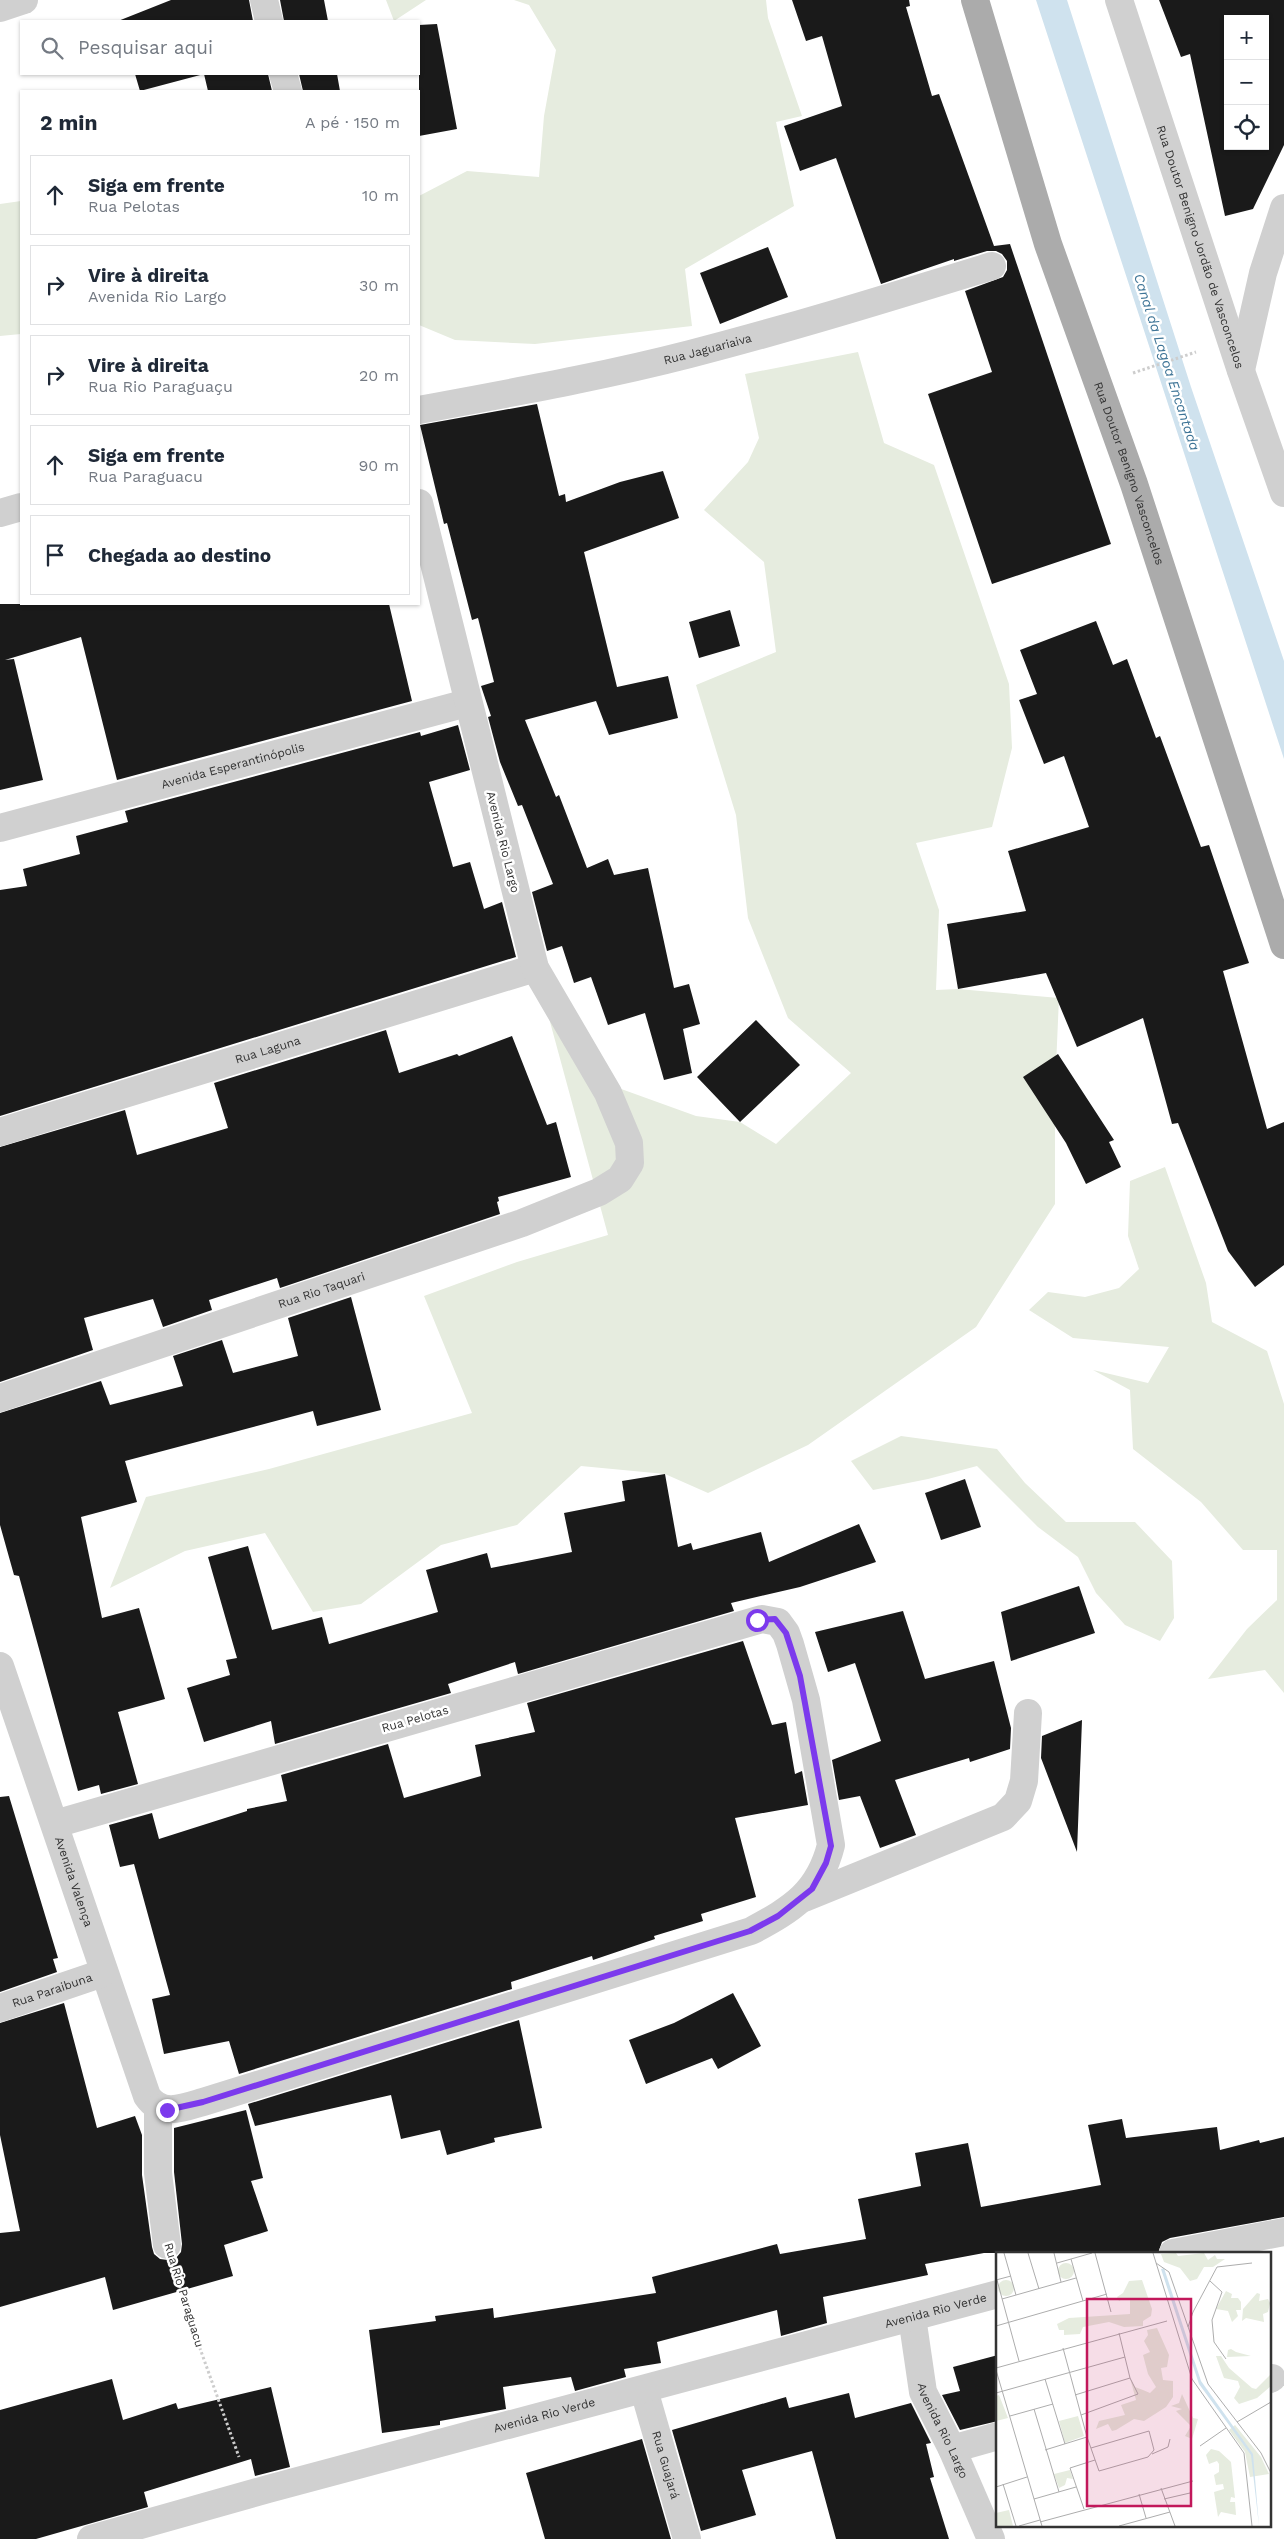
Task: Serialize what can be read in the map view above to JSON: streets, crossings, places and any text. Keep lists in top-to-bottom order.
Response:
{
  "streets": {
    "main road": ["Rua Doutor Benígno Vasconcelos"],
    "street": [
      "Rua Doutor Benigno Jordão de Vasconcelos",
      "Rua Jaguariaiva",
      "Avenida Esperantinópolis",
      "Avenida Rio Largo",
      "Rua Laguna",
      "Rua Rio Taquari",
      "Rua Pelotas",
      "Avenida Valença",
      "Rua Paraibuna",
      "Rua Rio Paraguacu",
      "Avenida Rio Verde",
      "Rua Guajará"
    ]
  },
  "crossings": [
    ["Avenida Esperantinópolis", "Avenida Rio Largo"],
    ["Avenida Rio Largo", "Rua Laguna"],
    ["Avenida Rio Largo", "Rua Rio Taquari"],
    ["Avenida Rio Largo", "Avenida Rio Verde"],
    ["Rua Pelotas", "Avenida Valença"],
    ["Avenida Valença", "Rua Paraibuna"],
    ["Avenida Valença", "Rua Rio Paraguacu"],
    ["Avenida Rio Verde", "Rua Guajará"]
  ],
  "water": ["Canal da Lagoa Encantada"],
  "page": {
    "map_buttons": ["+", "−"],
    "search": "Pesquisar aqui",
    "heading": ["2 min", "A pé · 150 m"],
    "list": [
      ["Siga em frente", "Rua Pelotas", "10 m"],
      ["Vire à direita", "Avenida Rio Largo", "30 m"],
      ["Vire à direita", "Rua Rio Paraguaçu", "20 m"],
      ["Siga em frente", "Rua Paraguacu", "90 m"],
      "Chegada ao destino"
    ]
  }
}
